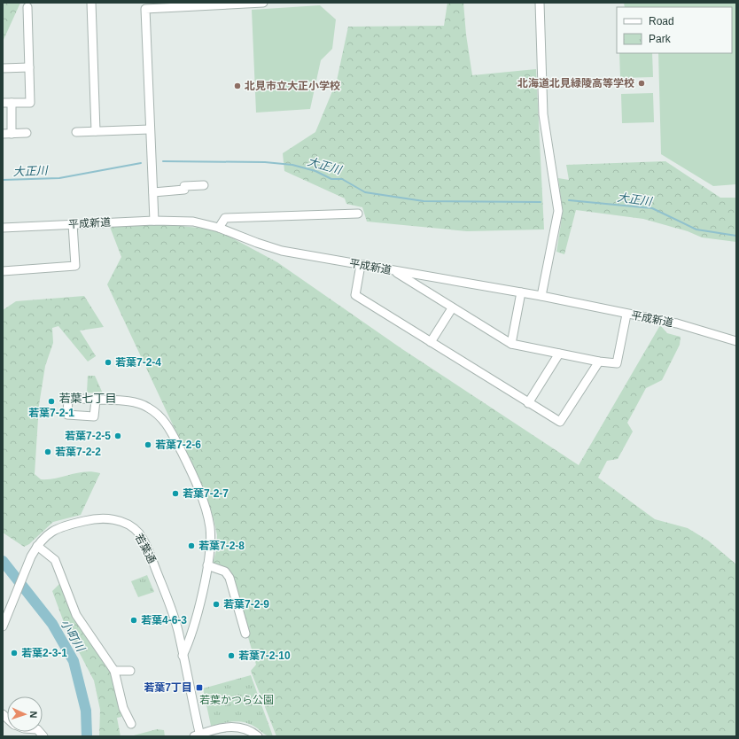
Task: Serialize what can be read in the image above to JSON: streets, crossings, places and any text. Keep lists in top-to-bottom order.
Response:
{
  "streets": {
    "street": ["平成新道", "若葉通"]
  },
  "districts": ["若葉七丁目"],
  "water": ["大正川", "小町川"],
  "parks": ["若葉かつら公園"],
  "places": {
    "other": [
      "北海道北見緑陵高等学校",
      "北見市立大正小学校",
      "若葉7-2-4",
      "若葉7-2-1",
      "若葉7-2-5",
      "若葉7-2-6",
      "若葉7-2-2",
      "若葉7-2-7",
      "若葉7-2-8",
      "若葉7-2-9",
      "若葉4-6-3",
      "若葉2-3-1",
      "若葉7-2-10"
    ],
    "transit": ["若葉7丁目"]
  },
  "legend": ["Road", "Park"],
  "north": "right"
}
